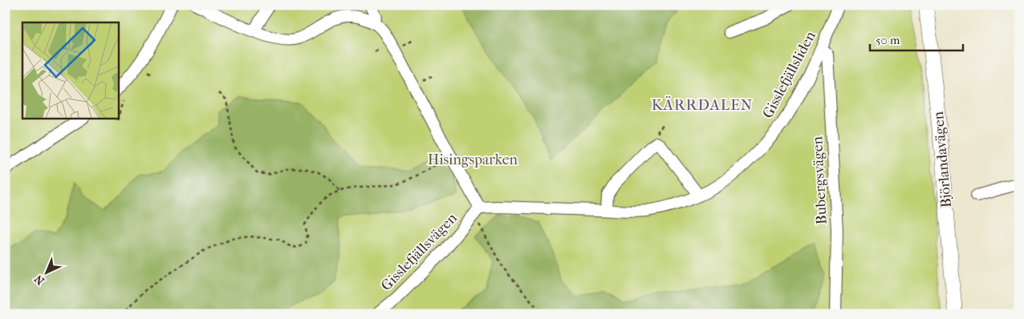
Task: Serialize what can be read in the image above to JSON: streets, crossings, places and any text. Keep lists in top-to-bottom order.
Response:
{
  "streets": {
    "street": [
      "Gisslefjällsliden",
      "Björlandavägen",
      "Bubergsvägen",
      "Gisslefjällsvägen"
    ]
  },
  "crossings": [
    ["Gisslefjällsliden", "Bubergsvägen"],
    ["Gisslefjällsliden", "Gisslefjällsvägen"]
  ],
  "districts": ["KÄRRDALEN"],
  "parks": ["Hisingsparken"],
  "scale_bar": "50 m",
  "north": "bottom left"
}
